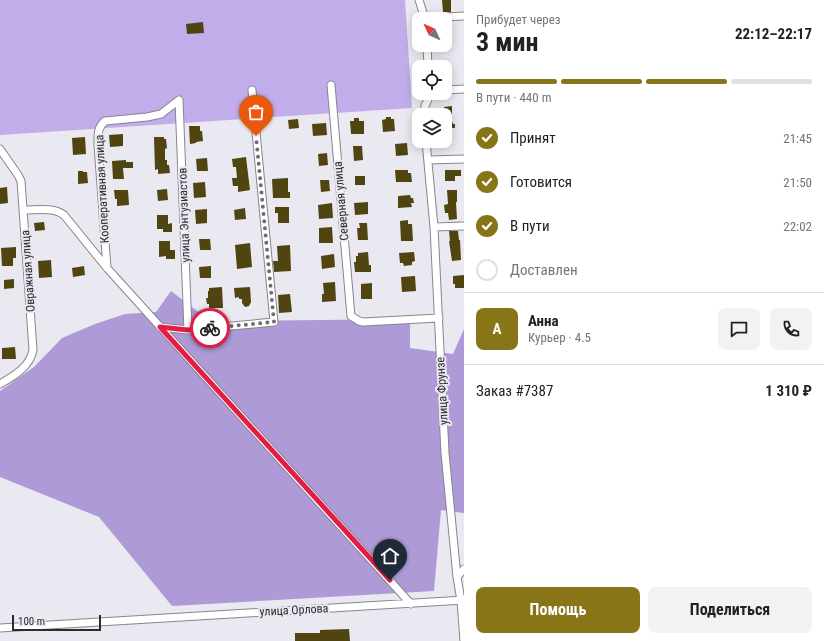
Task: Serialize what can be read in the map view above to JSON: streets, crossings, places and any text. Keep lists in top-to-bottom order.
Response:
{
  "streets": {
    "street": [
      "Кооперативная улица",
      "Северная улица",
      "улица Энтузиастов",
      "Овражная улица",
      "улица Фрунзе",
      "улица Орлова"
    ]
  },
  "crossings": [
    ["Кооперативная улица", "улица Энтузиастов"],
    ["Северная улица", "улица Фрунзе"],
    ["улица Фрунзе", "улица Орлова"]
  ],
  "scale_bar": "100 m",
  "north": "top left",
  "page": {
    "heading": ["3 мин", "Прибудет через", "22:12–22:17"],
    "panel": [
      "Анна",
      "Курьер · 4.5",
      "Заказ #7387",
      "1 310 ₽"
    ],
    "bar": "В пути · 440 m",
    "list": [
      ["Принят", "21:45"],
      ["Готовится", "21:50"],
      ["В пути", "22:02"],
      "Доставлен"
    ],
    "round": "А",
    "buttons": ["Помощь", "Поделиться"],
    "scale": "100 m"
  }
}
